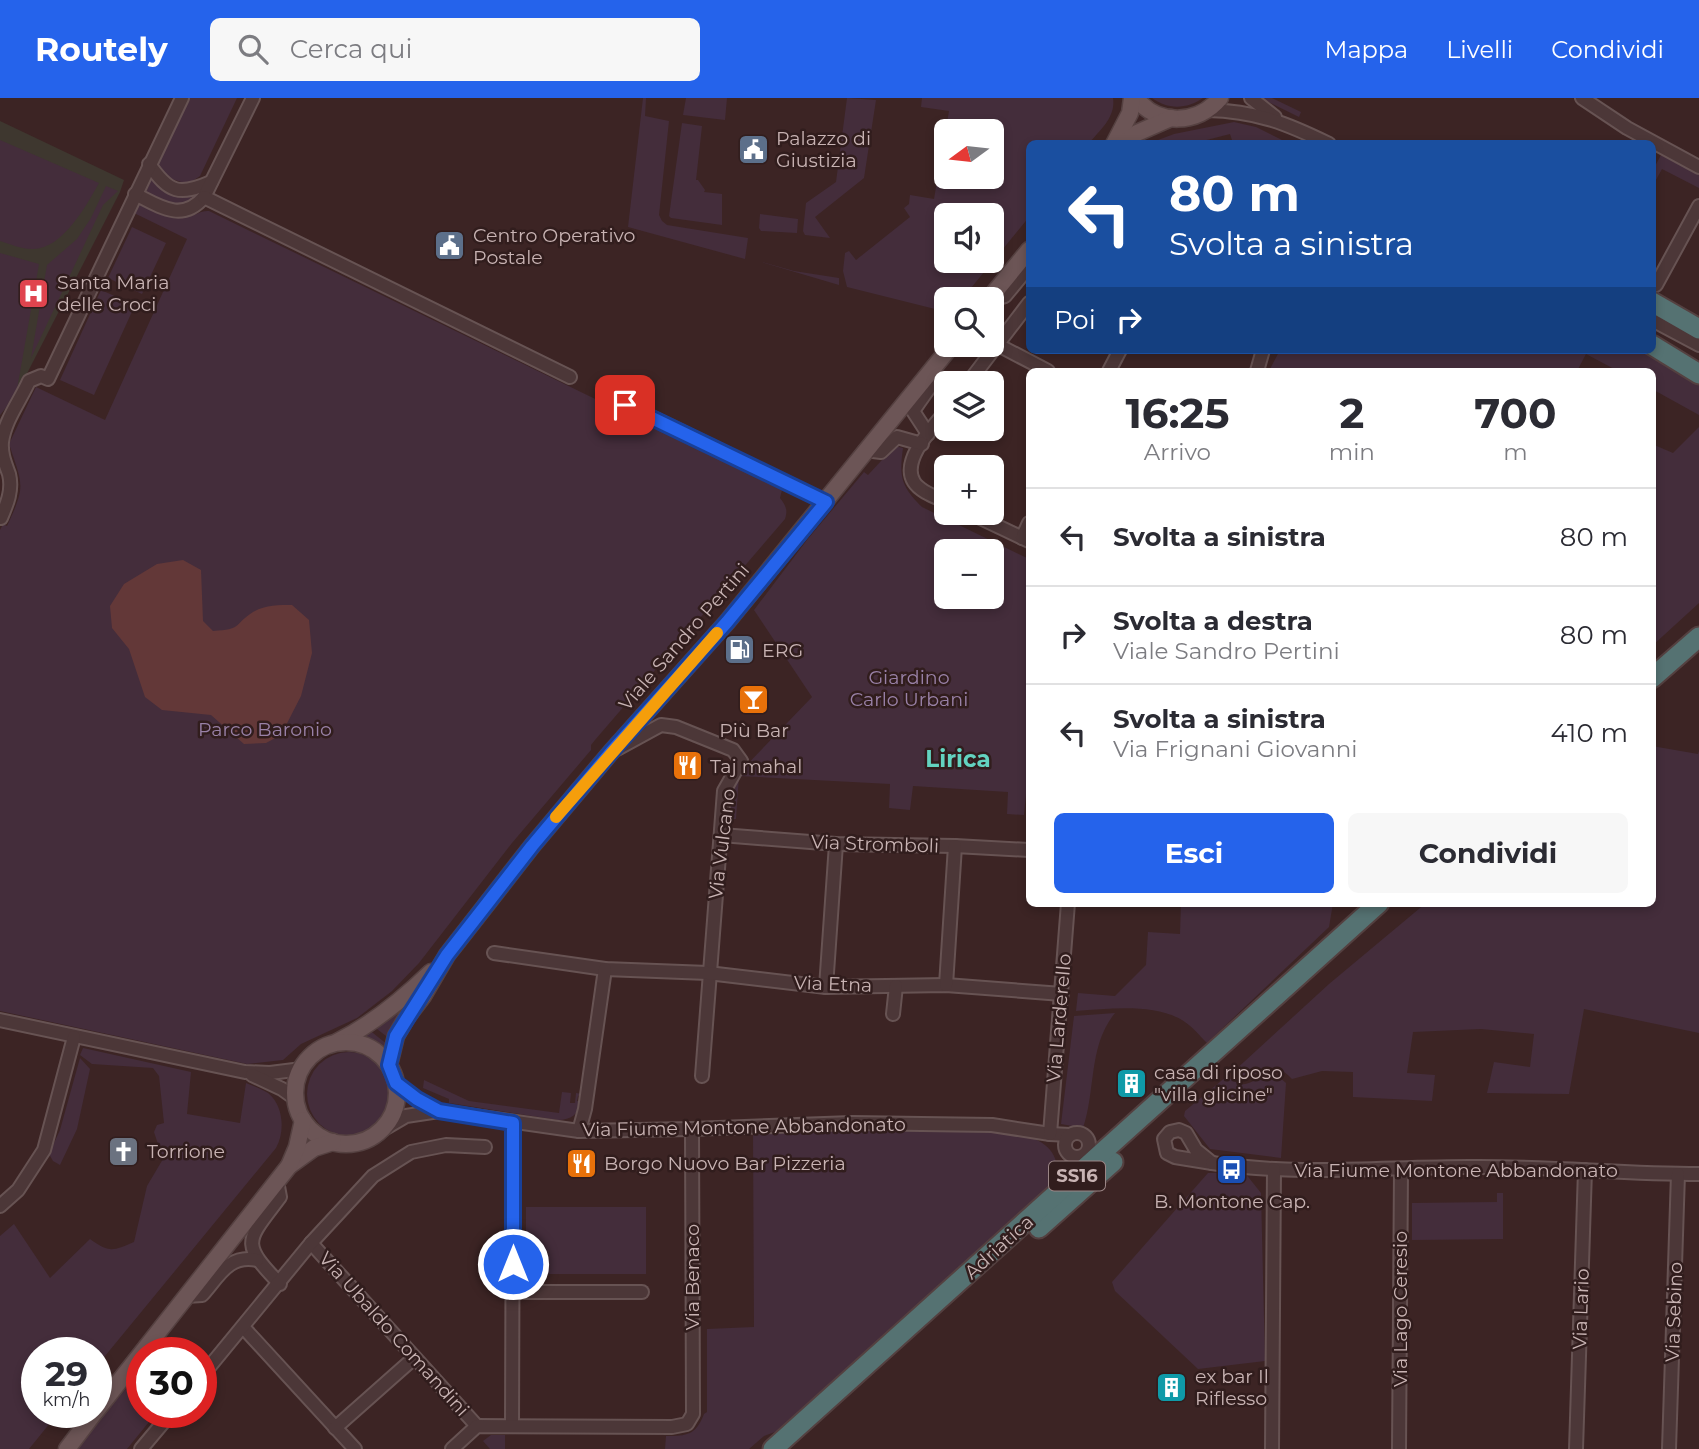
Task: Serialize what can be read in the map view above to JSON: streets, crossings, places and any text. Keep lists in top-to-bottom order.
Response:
{
  "streets": {
    "highway": ["SS16", "Adriatica"],
    "main road": ["Viale Sandro Pertini"],
    "street": [
      "Via Vulcano",
      "Via Stromboli",
      "Via Etna",
      "Via Larderello",
      "Via Fiume Montone Abbandonato",
      "Via Benaco",
      "Via Lago Ceresio",
      "Via Lario",
      "Via Sebino",
      "Via Ubaldo Comandini"
    ]
  },
  "crossings": [
    ["Viale Sandro Pertini", "Via Vulcano"],
    ["Viale Sandro Pertini", "Via Fiume Montone Abbandonato"],
    ["Via Vulcano", "Via Stromboli"],
    ["Via Vulcano", "Via Etna"],
    ["Via Etna", "Via Larderello"],
    ["Via Larderello", "Via Fiume Montone Abbandonato"],
    ["Via Fiume Montone Abbandonato", "Via Benaco"],
    ["Via Fiume Montone Abbandonato", "Via Lago Ceresio"],
    ["Via Fiume Montone Abbandonato", "Via Lario"],
    ["Via Fiume Montone Abbandonato", "Via Sebino"]
  ],
  "districts": ["Lirica"],
  "parks": ["Giardino Carlo Urbani", "Parco Baronio"],
  "places": {
    "public building": ["Palazzo di Giustizia", "Centro Operativo Postale"],
    "hospital": ["Santa Maria delle Croci"],
    "fuel station": ["ERG"],
    "bar": ["Più Bar"],
    "restaurant": ["Taj mahal", "Borgo Nuovo Bar Pizzeria"],
    "building": ["casa di riposo \"villa glicine\"", "ex bar Il Riflesso"],
    "church": ["Torrione"],
    "bus stop": ["B. Montone Cap."]
  },
  "north": "left",
  "page": {
    "header": "Routely",
    "search": "Cerca qui",
    "nav": ["Mappa", "Livelli", "Condividi"],
    "map_buttons": ["+", "−"],
    "turn": ["80 m", "Svolta a sinistra"],
    "then": "Poi",
    "eta": [
      "16:25",
      "Arrivo",
      "2",
      "min",
      "700",
      "m"
    ],
    "list": [
      {
        "name": "Svolta a sinistra",
        "value": "80 m"
      },
      {
        "name": "Svolta a destra",
        "note": "Viale Sandro Pertini",
        "value": "80 m"
      },
      {
        "name": "Svolta a sinistra",
        "note": "Via Frignani Giovanni",
        "value": "410 m"
      }
    ],
    "buttons": ["Esci", "Condividi"],
    "speed": "29 km/h",
    "limit": "30"
  }
}
